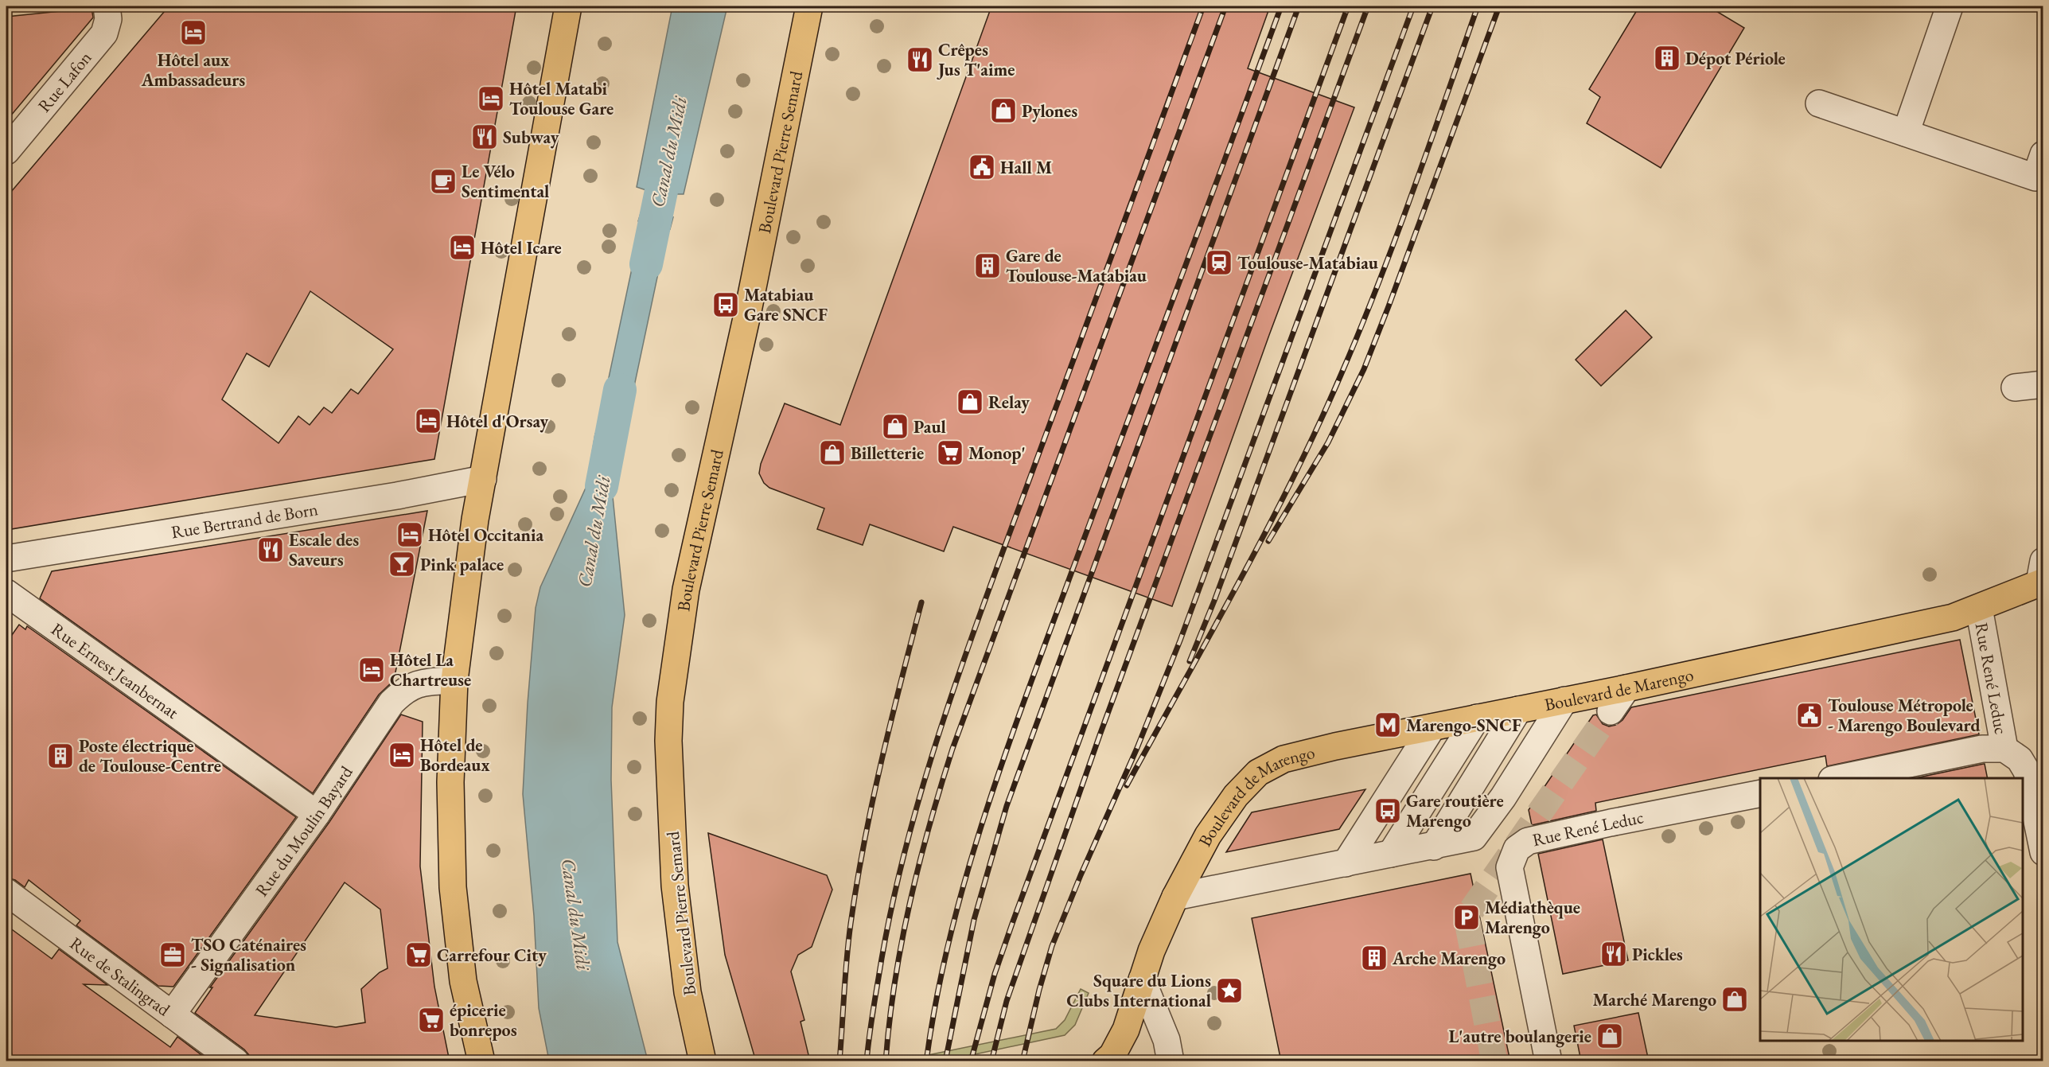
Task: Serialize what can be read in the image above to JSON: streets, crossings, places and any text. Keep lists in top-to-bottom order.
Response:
{
  "streets": {
    "main road": ["Boulevard Pierre Semard", "Boulevard de Marengo"],
    "street": [
      "Rue Lafon",
      "Rue Bertrand de Born",
      "Rue Ernest Jeanbernat",
      "Rue René Leduc",
      "Rue du Moulin Bayard",
      "Rue de Stalingrad"
    ]
  },
  "crossings": [
    ["Rue Ernest Jeanbernat", "Rue du Moulin Bayard"],
    ["Rue René Leduc", "Boulevard de Marengo"],
    ["Rue du Moulin Bayard", "Rue de Stalingrad"]
  ],
  "water": ["Canal du Midi"],
  "places": {
    "hotel": [
      "Hôtel aux Ambassadeurs",
      "Hôtel Matabi Toulouse Gare",
      "Hôtel Icare",
      "Hôtel d'Orsay",
      "Hôtel Occitania",
      "Hôtel La Chartreuse",
      "Hôtel de Bordeaux"
    ],
    "building": [
      "Dépot Périole",
      "Gare de Toulouse-Matabiau",
      "Poste électrique de Toulouse-Centre",
      "Arche Marengo"
    ],
    "restaurant": [
      "Crêpes Jus T'aime",
      "Subway",
      "Escale des Saveurs",
      "Pickles"
    ],
    "shop": [
      "Pylones",
      "Relay",
      "Paul",
      "Billetterie",
      "Marché Marengo",
      "L'autre boulangerie"
    ],
    "public building": ["Hall M", "Toulouse Métropole - Marengo Boulevard"],
    "cafe": ["Le Vélo Sentimental"],
    "station": ["Toulouse-Matabiau"],
    "bus stop": ["Matabiau Gare SNCF", "Gare routière Marengo"],
    "supermarket": ["Monop'", "Carrefour City", "épicerie bonrepos"],
    "bar": ["Pink palace"],
    "metro station": ["Marengo-SNCF"],
    "parking": ["Médiathèque Marengo"],
    "office": ["TSO Caténaires - Signalisation"],
    "place": ["Square du Lions Clubs International"]
  }
}
